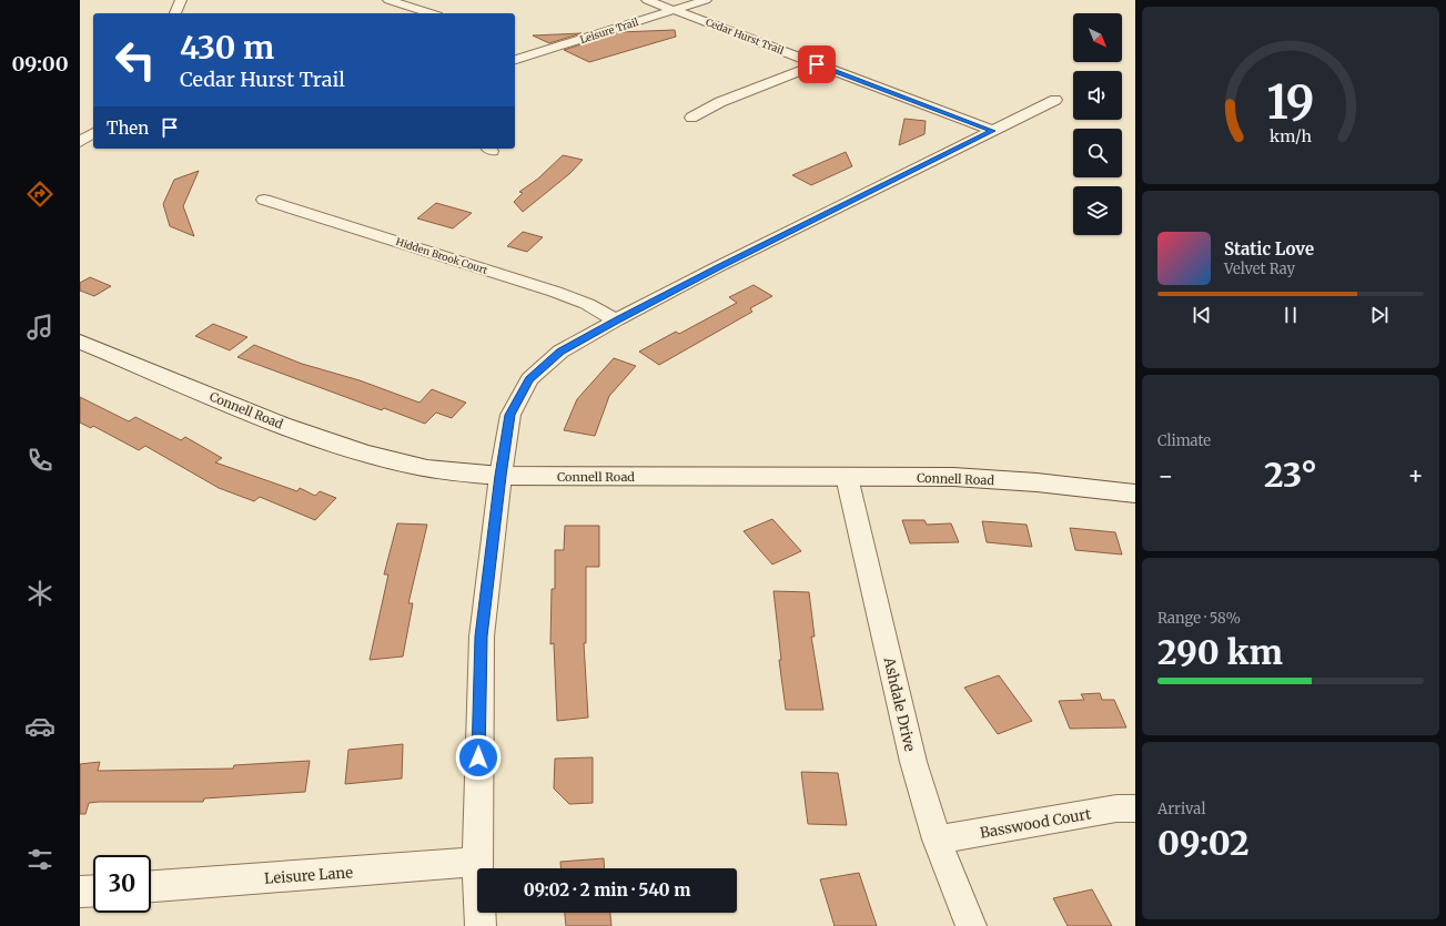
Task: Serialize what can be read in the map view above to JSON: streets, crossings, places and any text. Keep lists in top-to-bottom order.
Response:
{
  "streets": {
    "street": [
      "Leisure Trail",
      "Cedar Hurst Trail",
      "Hidden Brook Court",
      "Connell Road",
      "Ashdale Drive",
      "Basswood Court",
      "Leisure Lane"
    ]
  },
  "crossings": [
    ["Leisure Trail", "Cedar Hurst Trail"],
    ["Connell Road", "Ashdale Drive"],
    ["Ashdale Drive", "Basswood Court"]
  ],
  "north": "bottom right",
  "page": {
    "tabs": "09:00",
    "turn": ["430 m", "Cedar Hurst Trail"],
    "then": "Then",
    "song": ["Static Love", "Velvet Ray"],
    "tile": [
      "Climate",
      ["Range · 58%", "290 km"],
      ["Arrival", "09:02"]
    ],
    "heat": ["−", "23°", "+"],
    "limit": "30",
    "trip": "09:02 · 2 min · 540 m",
    "gauge": ["19", "km/h"]
  }
}
